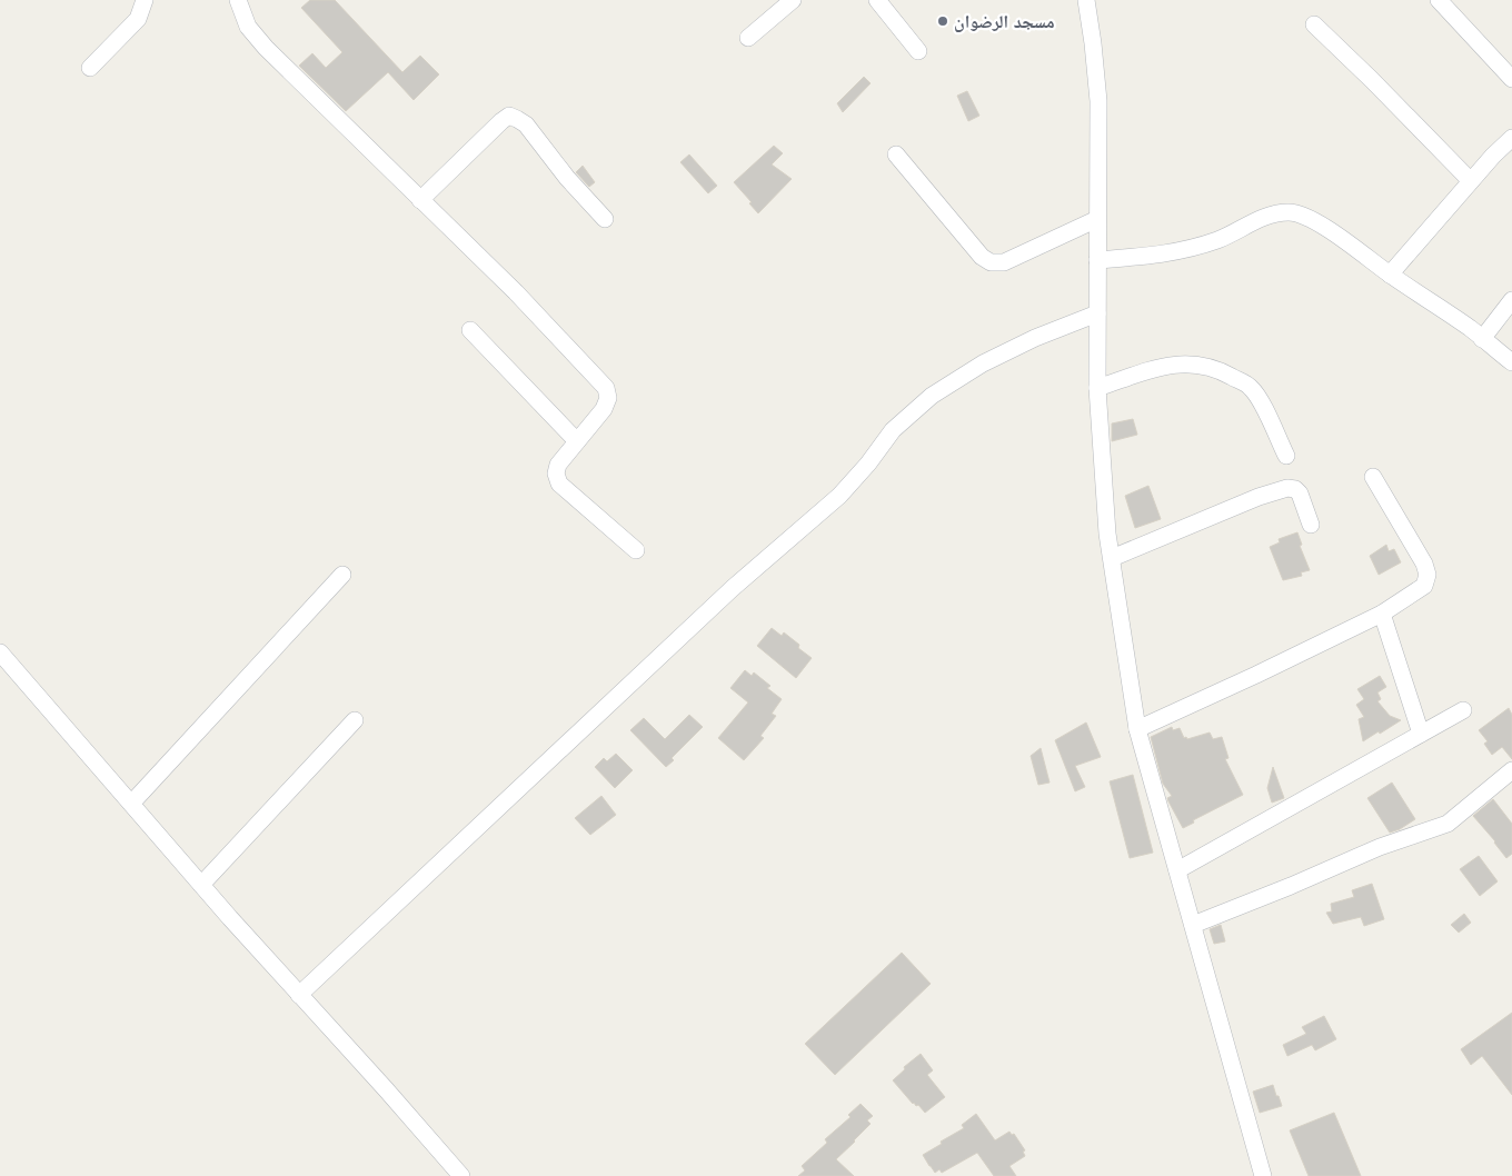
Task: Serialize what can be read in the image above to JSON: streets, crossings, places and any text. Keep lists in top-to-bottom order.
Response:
{
  "places": ["مسجد الرضوان"]
}
